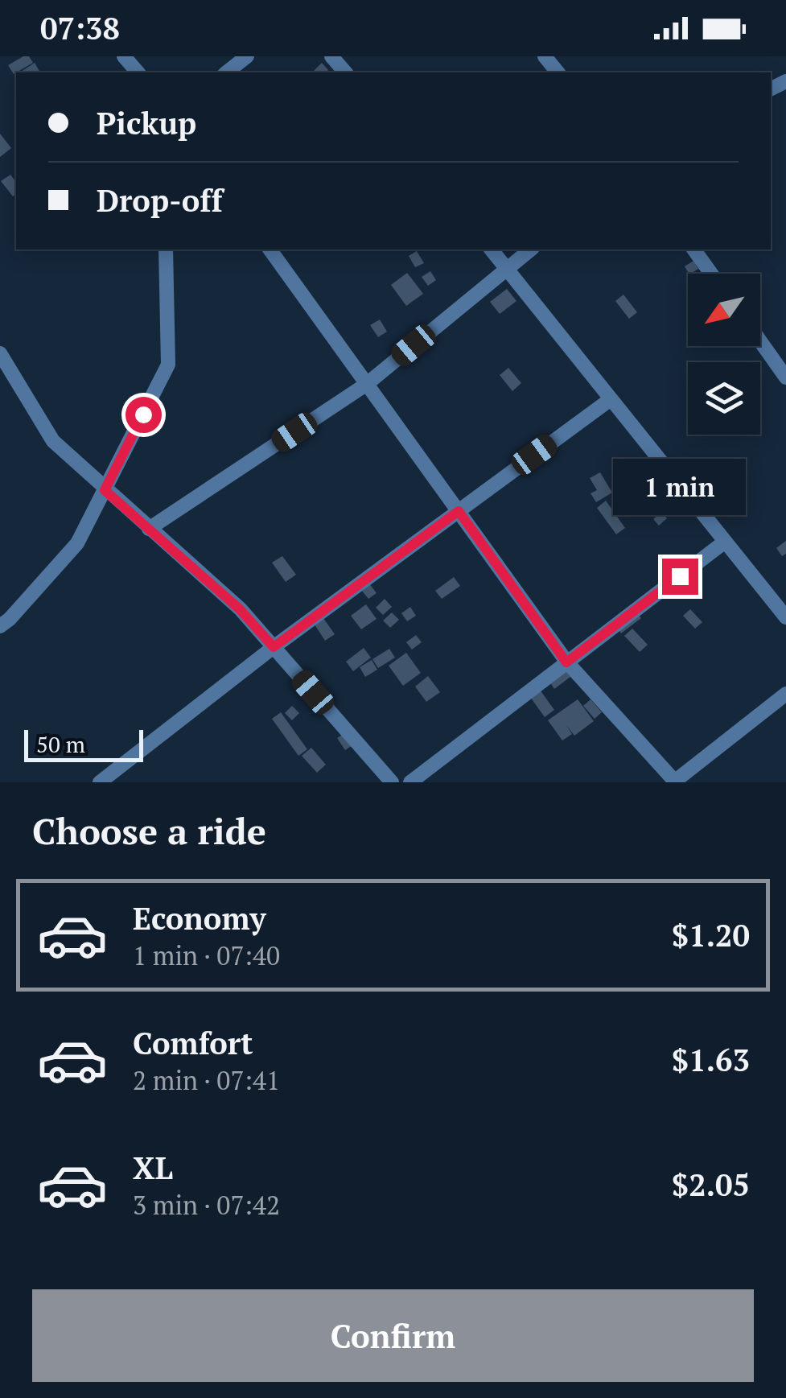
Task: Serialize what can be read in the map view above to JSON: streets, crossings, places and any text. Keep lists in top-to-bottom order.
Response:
{
  "scale_bar": "50 m",
  "north": "bottom left",
  "page": {
    "status": "07:38",
    "banner": ["Pickup", "Drop-off"],
    "bubble": "1 min",
    "scale": "50 m",
    "heading": "Choose a ride",
    "list": [
      {
        "name": "Economy",
        "note": "1 min · 07:40",
        "value": "$1.20"
      },
      {
        "name": "Comfort",
        "note": "2 min · 07:41",
        "value": "$1.63"
      },
      {
        "name": "XL",
        "note": "3 min · 07:42",
        "value": "$2.05"
      }
    ],
    "buttons": "Confirm"
  }
}
